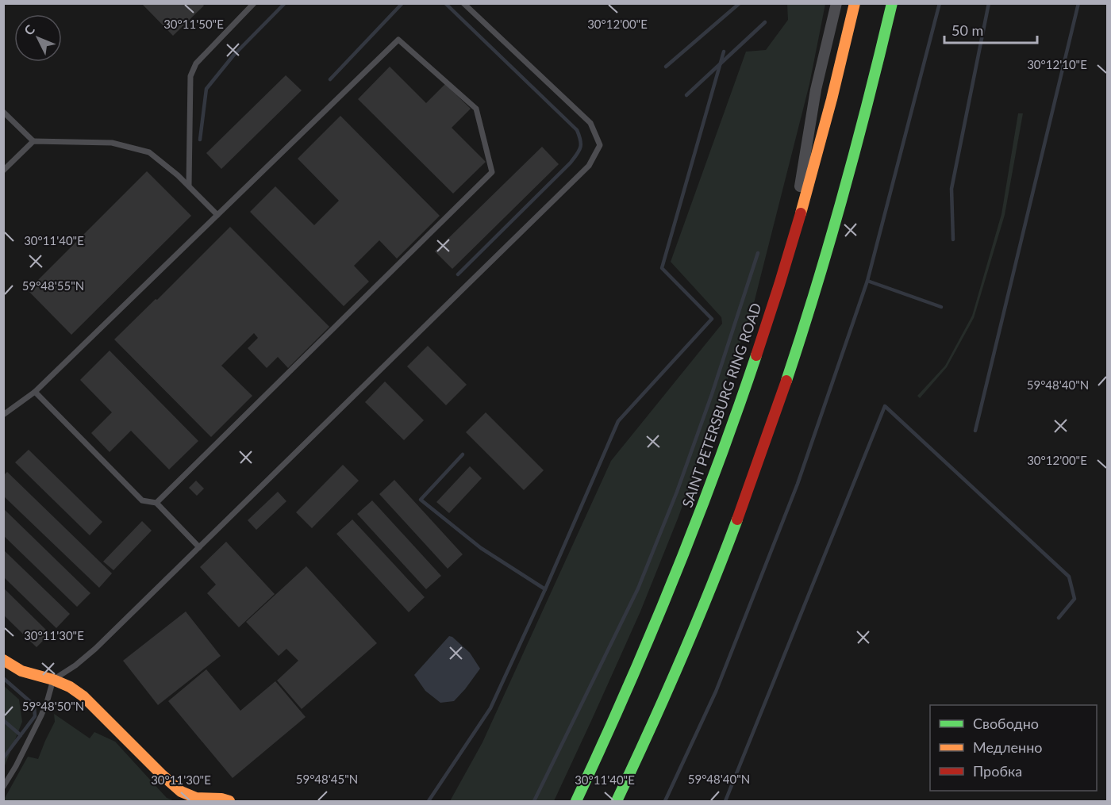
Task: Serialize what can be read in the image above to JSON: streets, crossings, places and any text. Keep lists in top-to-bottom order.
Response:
{
  "streets": {
    "main road": ["SAINT PETERSBURG RING ROAD"]
  },
  "legend": ["Свободно", "Медленно", "Пробка"],
  "scale_bar": "50 m",
  "north": "top left",
  "coordinates": [
    "30°11'50\"E",
    "30°12'00\"E",
    "30°12'10\"E",
    "30°11'40\"E",
    "59°48'55\"N",
    "59°48'40\"N",
    "30°11'30\"E",
    "59°48'50\"N",
    "59°48'45\"N"
  ]
}
